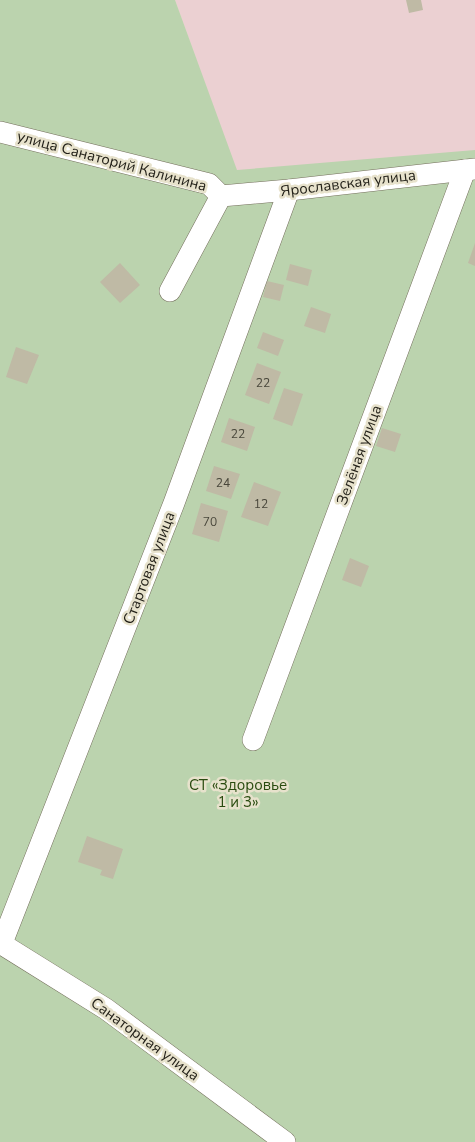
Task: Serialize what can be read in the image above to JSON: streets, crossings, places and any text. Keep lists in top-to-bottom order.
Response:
{
  "streets": {
    "street": [
      "улица Санаторий Калинина",
      "Ярославская улица",
      "Зелёная улица",
      "Стартовая улица",
      "Санаторная улица"
    ]
  },
  "crossings": [
    ["улица Санаторий Калинина", "Ярославская улица"],
    ["Ярославская улица", "Зелёная улица"],
    ["Ярославская улица", "Стартовая улица"],
    ["Стартовая улица", "Санаторная улица"]
  ],
  "parks": ["СТ «Здоровье 1 и 3»"],
  "house_numbers": [
    "22",
    "22",
    "24",
    "12",
    "70"
  ]
}
